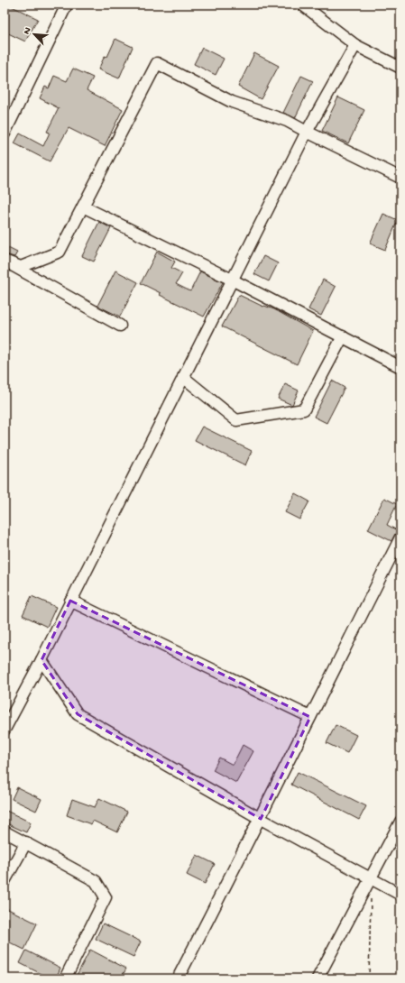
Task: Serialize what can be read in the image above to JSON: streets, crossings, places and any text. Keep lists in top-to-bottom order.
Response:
{
  "north": "top left"
}
